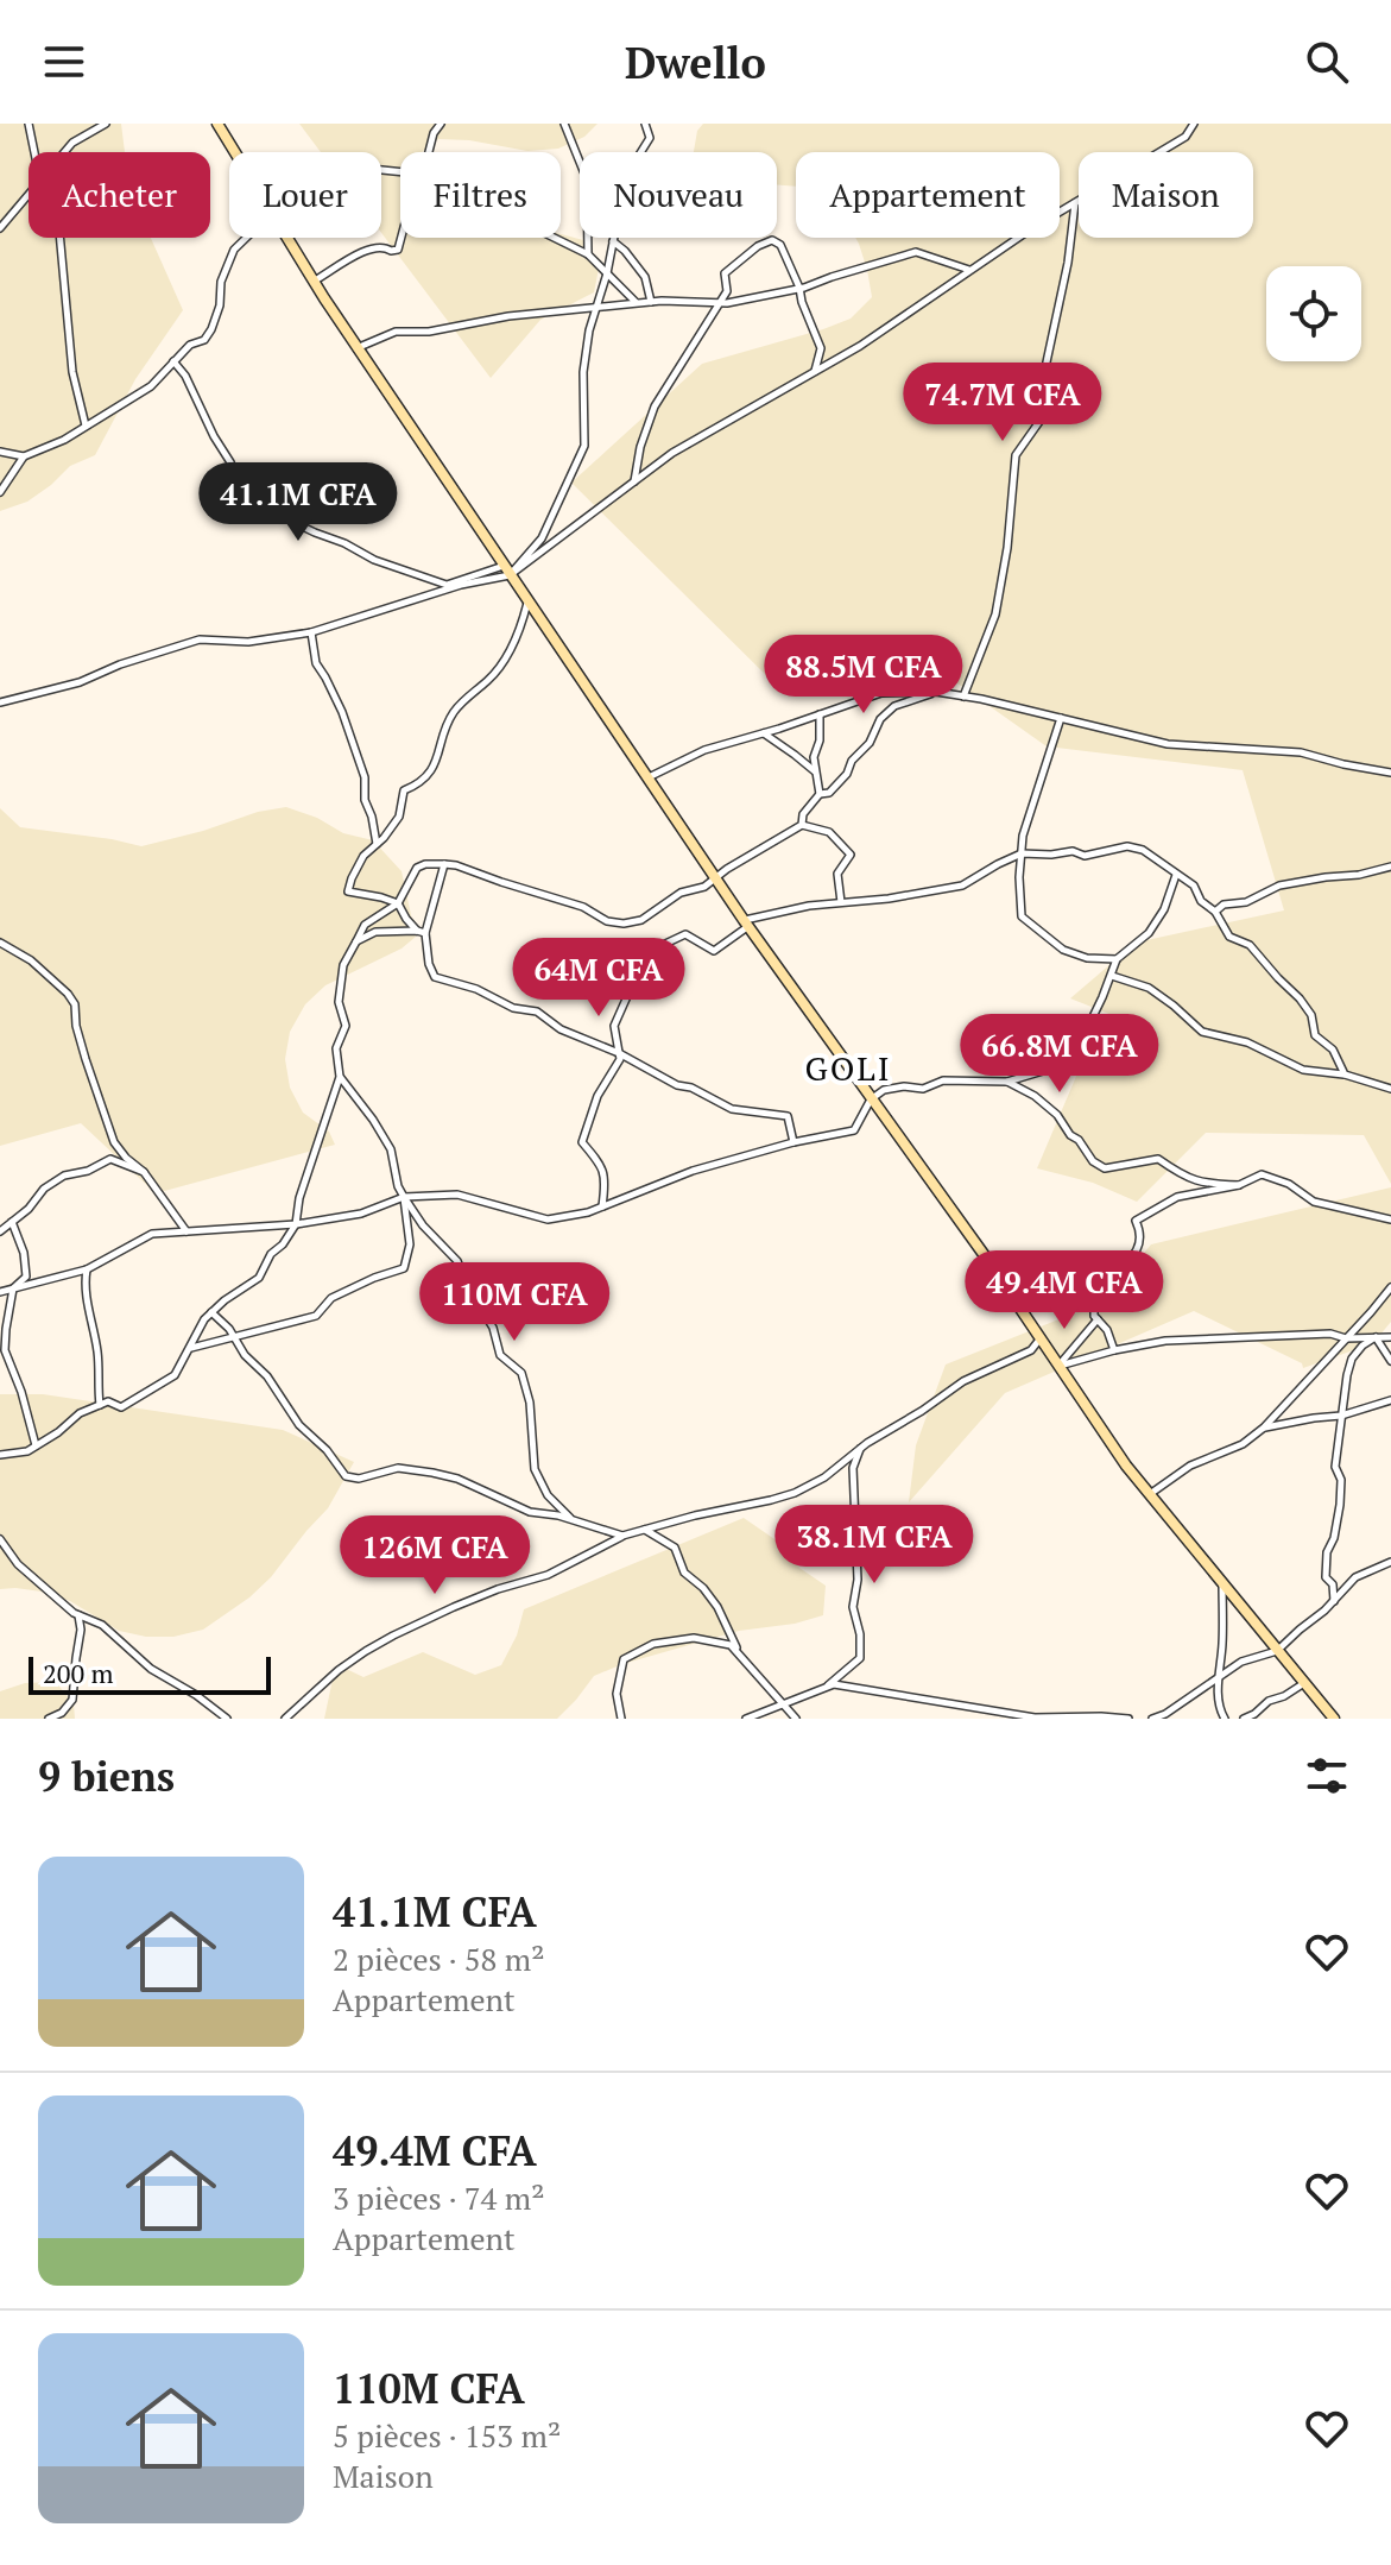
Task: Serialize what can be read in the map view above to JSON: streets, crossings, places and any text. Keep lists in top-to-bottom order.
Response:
{
  "districts": ["GOLI"],
  "scale_bar": "200 m",
  "page": {
    "header": "Dwello",
    "chip": [
      "Acheter",
      "Louer",
      "Filtres",
      "Nouveau",
      "Appartement",
      "Maison"
    ],
    "price": [
      "74.7M CFA",
      "41.1M CFA",
      "88.5M CFA",
      "64M CFA",
      "66.8M CFA",
      "49.4M CFA",
      "110M CFA",
      "38.1M CFA",
      "126M CFA"
    ],
    "scale": "200 m",
    "heading": "9 biens",
    "list": [
      {
        "name": "41.1M CFA",
        "note": "2 pièces · 58 m² · Appartement"
      },
      {
        "name": "49.4M CFA",
        "note": "3 pièces · 74 m² · Appartement"
      },
      {
        "name": "110M CFA",
        "note": "5 pièces · 153 m² · Maison"
      }
    ]
  }
}
